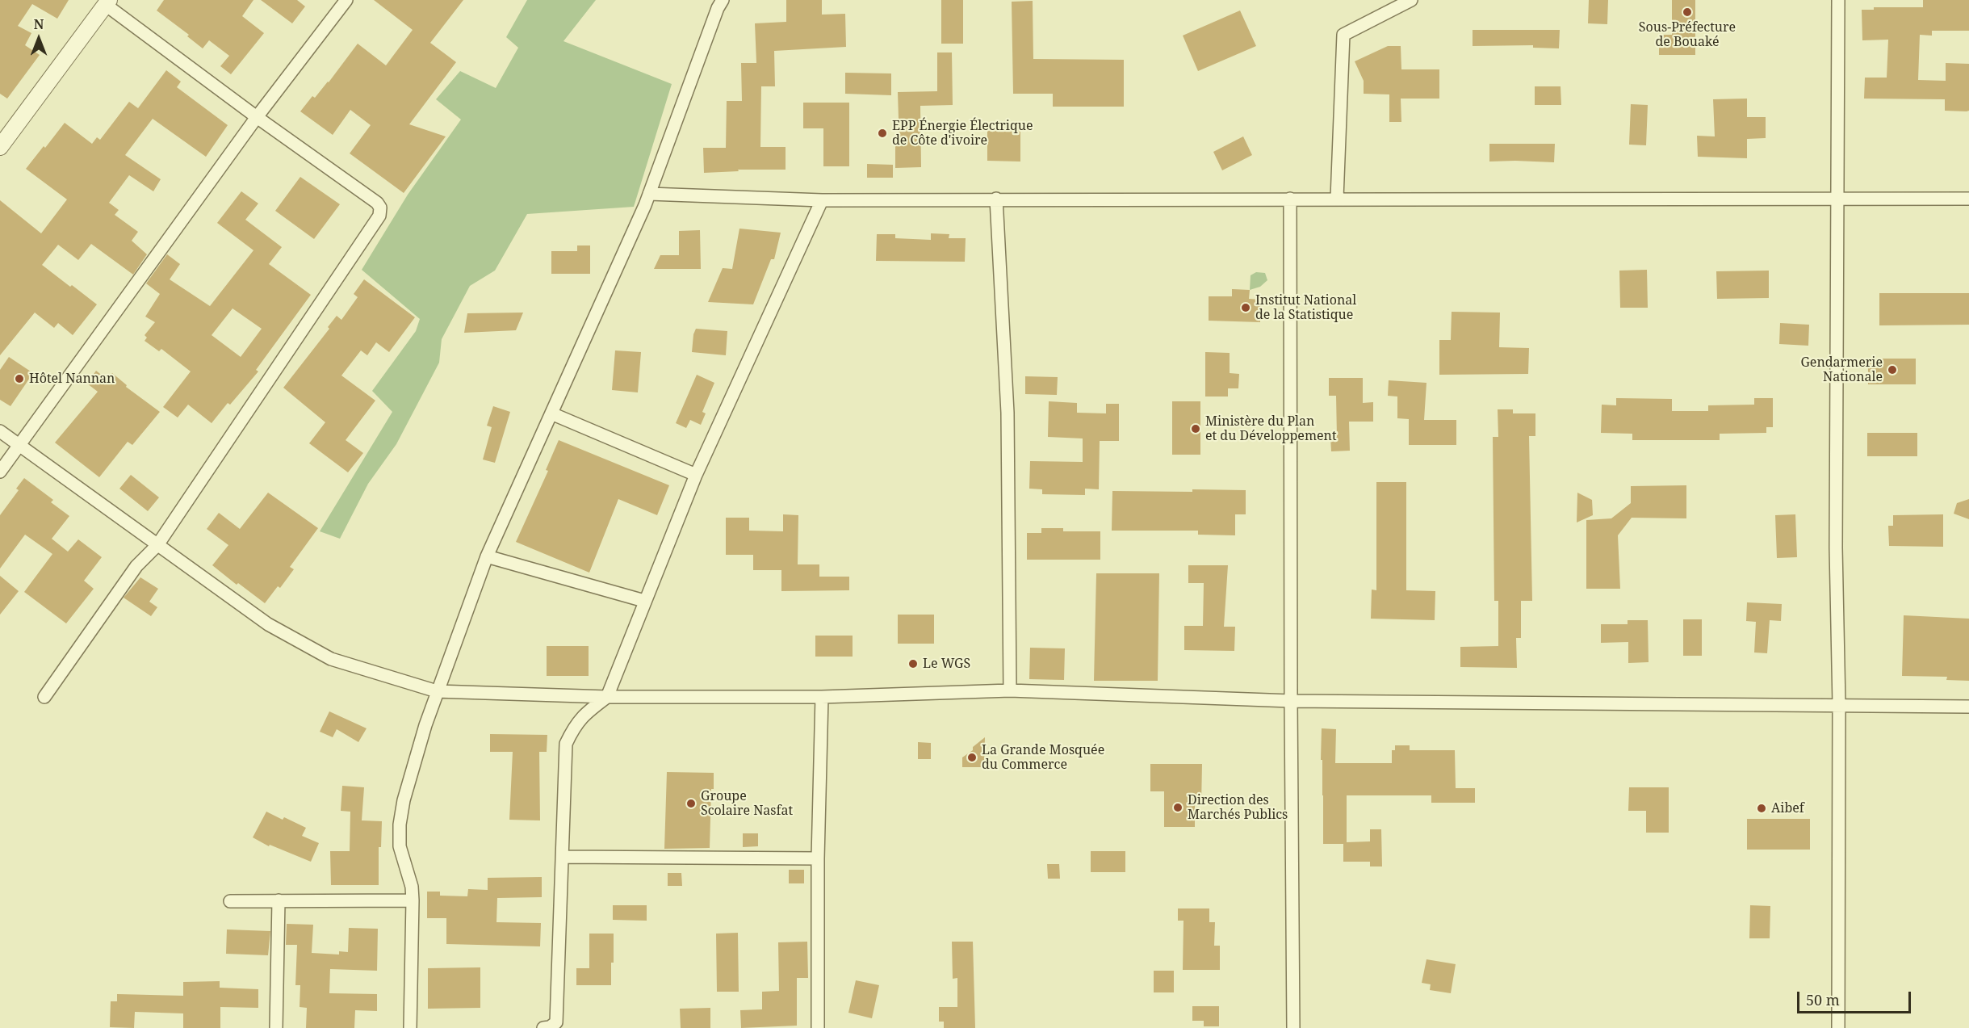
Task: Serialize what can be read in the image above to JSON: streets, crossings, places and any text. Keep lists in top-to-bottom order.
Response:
{
  "places": [
    "Sous-Préfecture de Bouaké",
    "EPP Énergie Électrique de Côte d'ivoire",
    "Institut National de la Statistique",
    "Gendarmerie Nationale",
    "Hôtel Nannan",
    "Ministère du Plan et du Développement",
    "Le WGS",
    "La Grande Mosquée du Commerce",
    "Groupe Scolaire Nasfat",
    "Direction des Marchés Publics",
    "Aibef"
  ],
  "scale_bar": "50 m",
  "north": "top"
}
